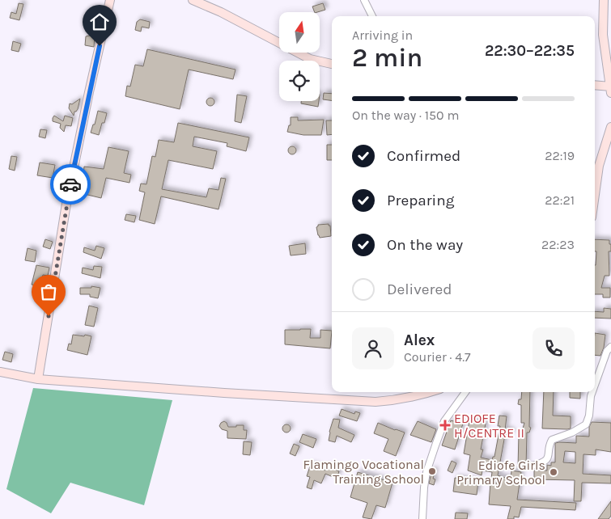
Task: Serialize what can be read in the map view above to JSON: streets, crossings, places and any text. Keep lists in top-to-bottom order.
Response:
{
  "places": {
    "health": ["EDIOFE H/CENTRE II"],
    "other": ["Flamingo Vocational Training School", "Ediofe Girls Primary School"]
  },
  "north": "top",
  "page": {
    "heading": ["2 min", "Arriving in", "22:30–22:35"],
    "panel": ["Alex", "Courier · 4.7"],
    "bar": "On the way · 150 m",
    "list": [
      ["Confirmed", "22:19"],
      ["Preparing", "22:21"],
      ["On the way", "22:23"],
      "Delivered"
    ]
  }
}
